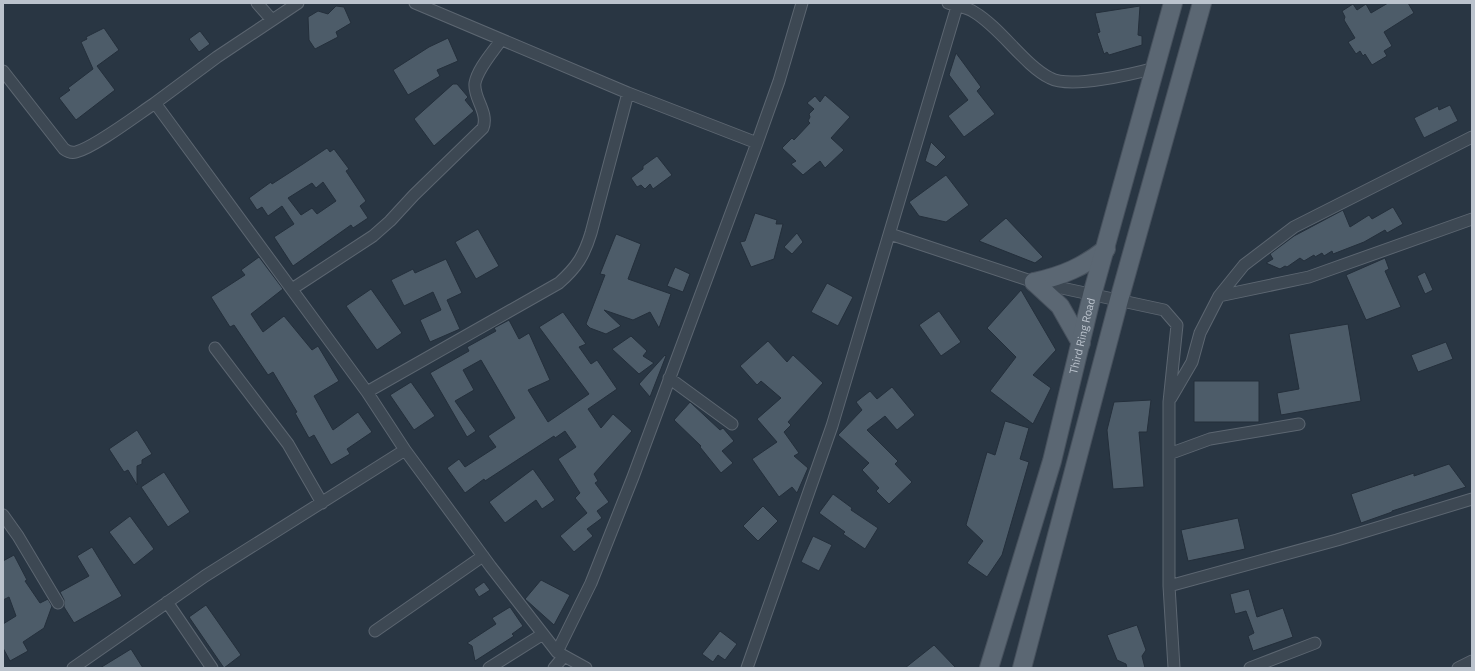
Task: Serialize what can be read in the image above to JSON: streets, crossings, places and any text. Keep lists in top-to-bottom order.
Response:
{
  "streets": {
    "main road": ["Third Ring Road"]
  }
}
